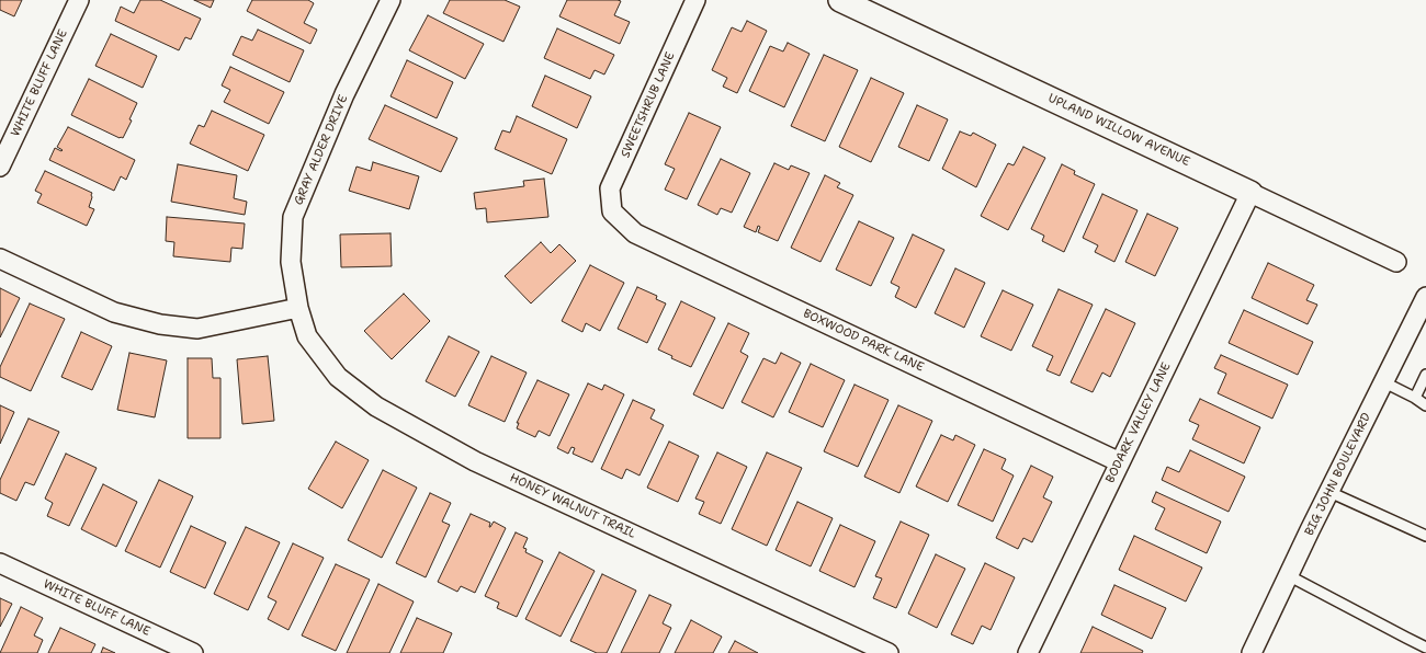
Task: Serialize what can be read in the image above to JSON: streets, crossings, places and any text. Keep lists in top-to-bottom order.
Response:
{
  "streets": {
    "street": [
      "WHITE BLUFF LANE",
      "SWEETSHRUB LANE",
      "UPLAND WILLOW AVENUE",
      "GRAY ALDER DRIVE",
      "BOXWOOD PARK LANE",
      "BODARK VALLEY LANE",
      "BIG JOHN BOULEVARD",
      "HONEY WALNUT TRAIL"
    ]
  },
  "crossings": [
    ["SWEETSHRUB LANE", "BOXWOOD PARK LANE"],
    ["UPLAND WILLOW AVENUE", "BODARK VALLEY LANE"],
    ["GRAY ALDER DRIVE", "HONEY WALNUT TRAIL"],
    ["BOXWOOD PARK LANE", "BODARK VALLEY LANE"]
  ]
}
